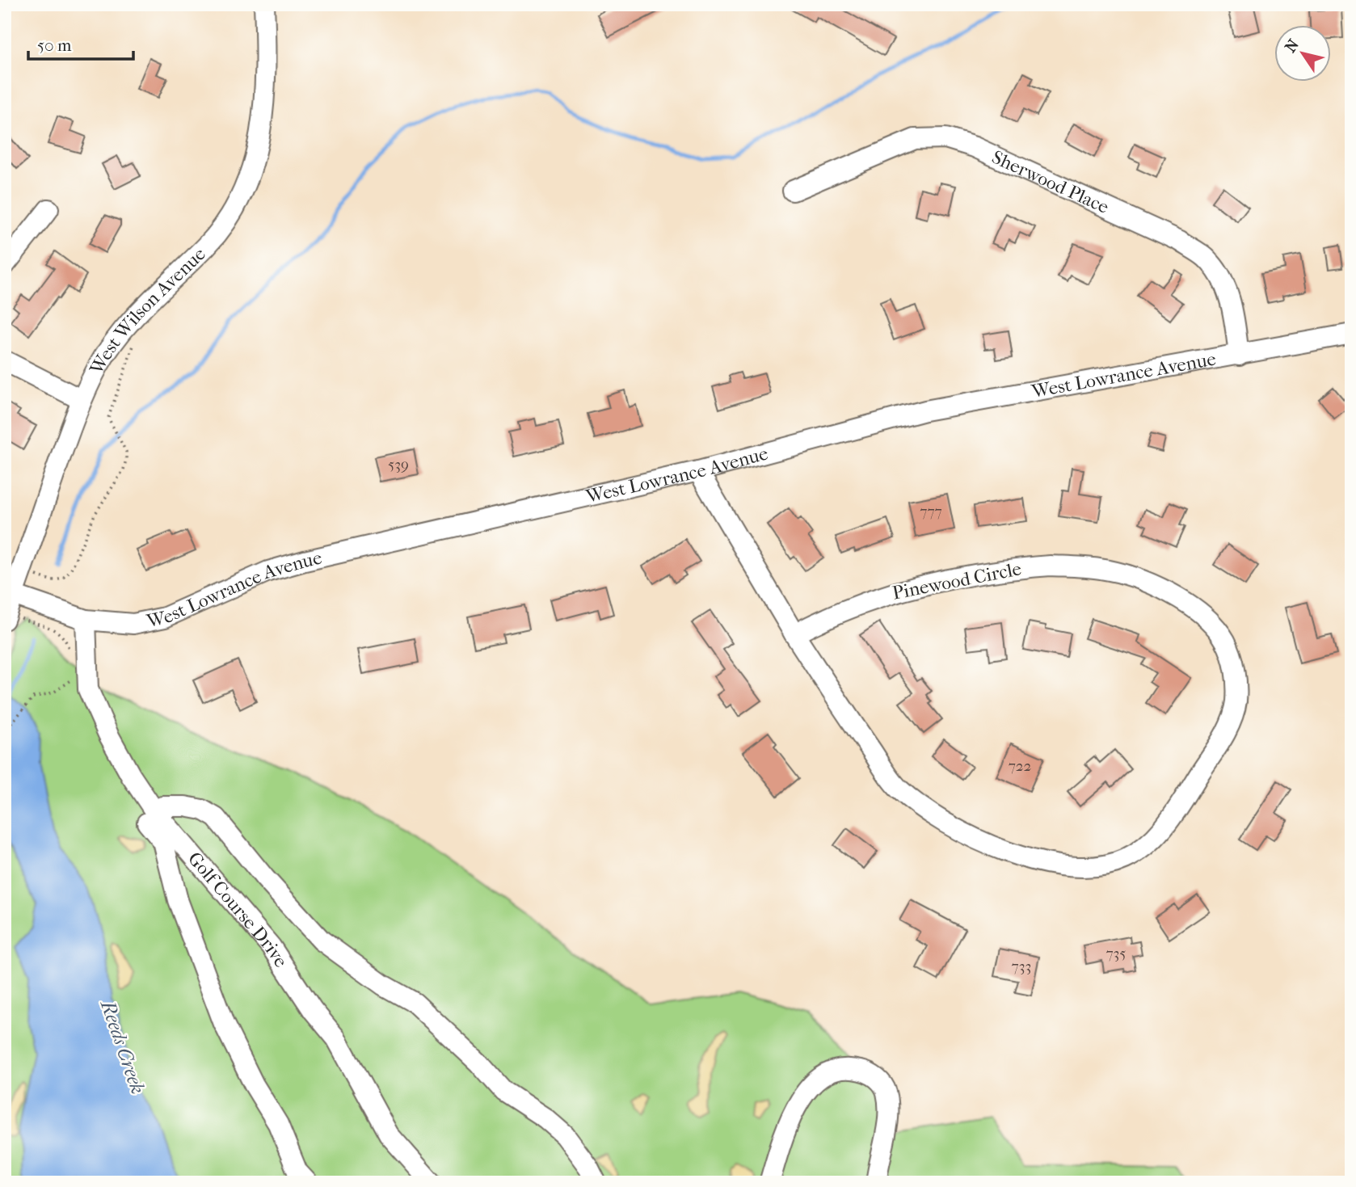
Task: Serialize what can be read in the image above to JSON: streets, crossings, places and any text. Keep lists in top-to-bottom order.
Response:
{
  "streets": {
    "street": [
      "Sherwood Place",
      "West Wilson Avenue",
      "West Lowrance Avenue",
      "Pinewood Circle",
      "Golf Course Drive"
    ]
  },
  "crossings": [
    ["Sherwood Place", "West Lowrance Avenue"],
    ["West Wilson Avenue", "West Lowrance Avenue"],
    ["West Lowrance Avenue", "Pinewood Circle"],
    ["West Lowrance Avenue", "Golf Course Drive"]
  ],
  "water": ["Reeds Creek"],
  "house_numbers": [
    "539",
    "777",
    "722",
    "735",
    "733"
  ],
  "scale_bar": "50 m",
  "north": "top left"
}
